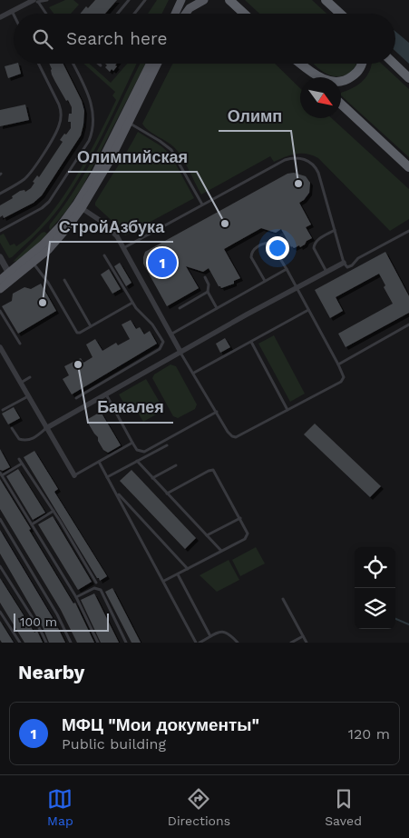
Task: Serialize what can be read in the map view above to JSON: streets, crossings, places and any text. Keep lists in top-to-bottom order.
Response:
{
  "places": [
    "Олимп",
    "Олимпийская",
    "СтройАзбука",
    "Бакалея"
  ],
  "scale_bar": "100 m",
  "north": "bottom right",
  "page": {
    "search": "Search here",
    "pins": "1",
    "scale": "100 m",
    "heading": "Nearby",
    "list": [
      {
        "mark": "1",
        "name": "МФЦ \"Мои документы\"",
        "note": "Public building",
        "value": "120 m"
      }
    ],
    "nav": ["Map", "Directions", "Saved"]
  }
}
